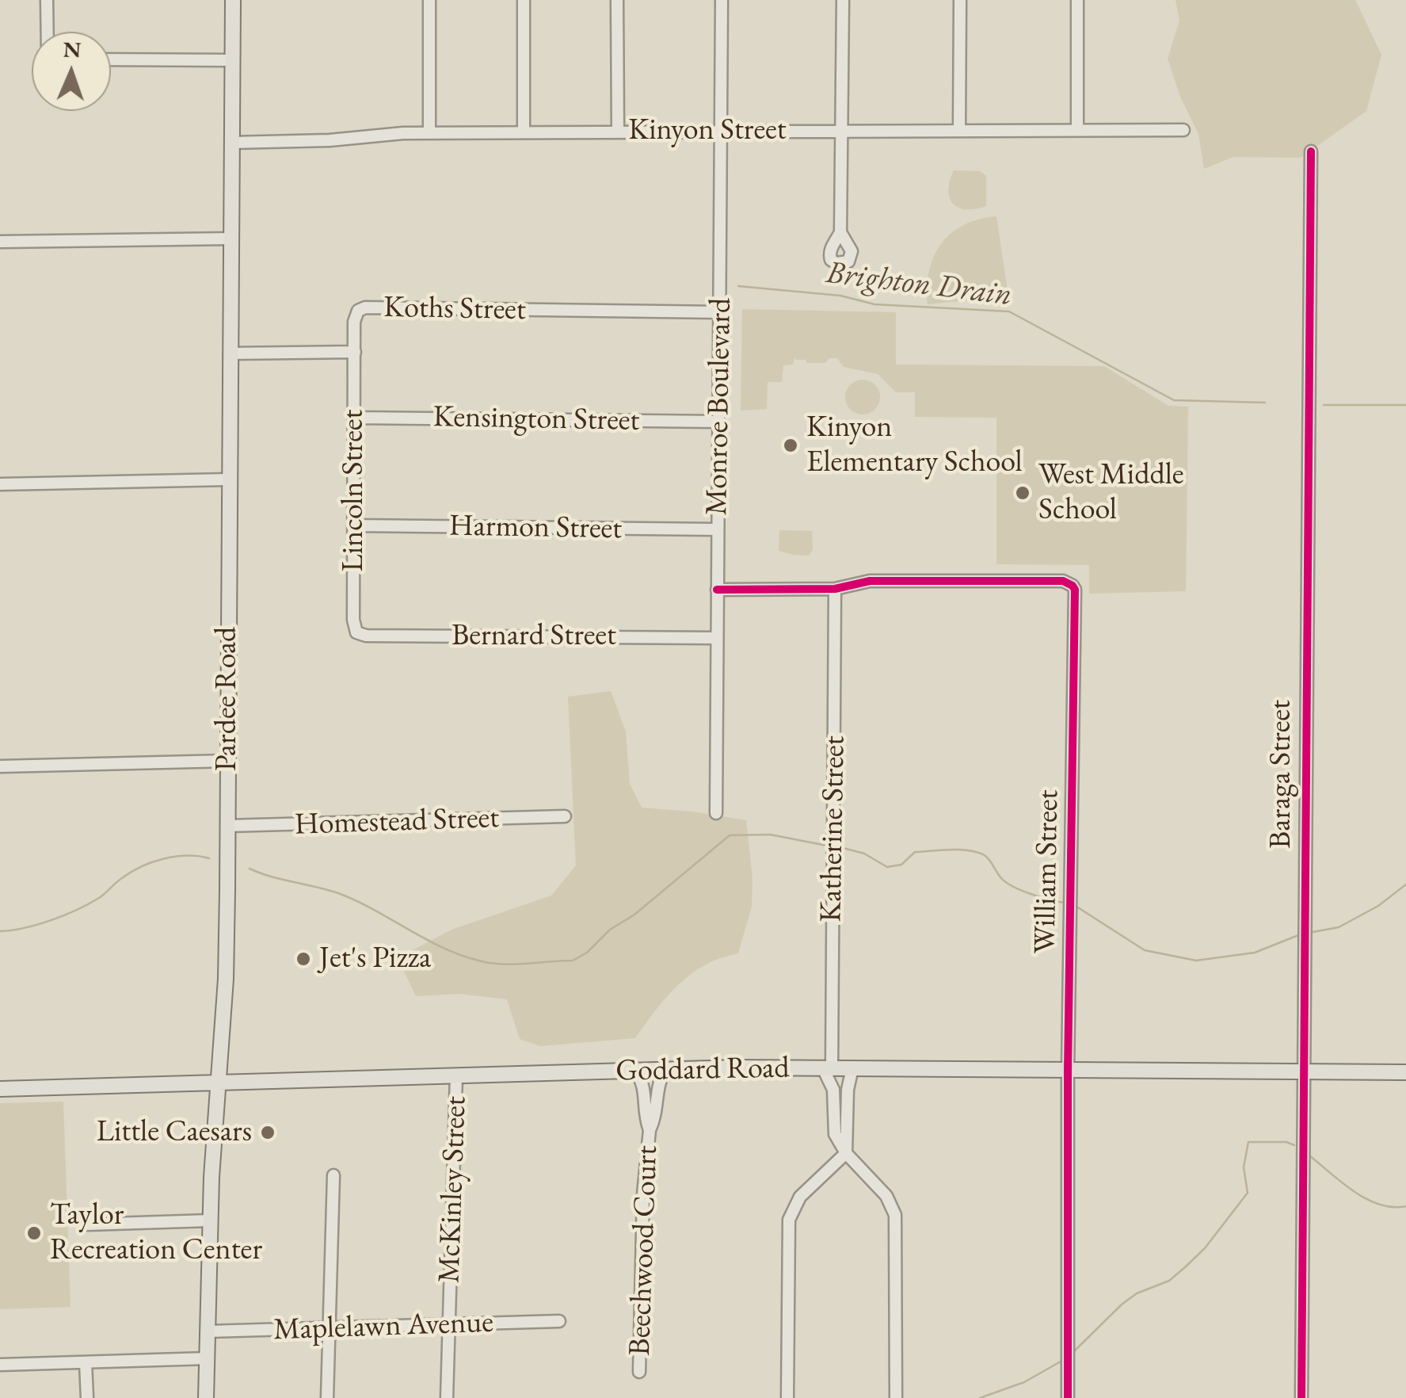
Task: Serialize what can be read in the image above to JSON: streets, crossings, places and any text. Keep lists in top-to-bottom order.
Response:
{
  "streets": {
    "main road": ["Pardee Road", "Goddard Road"],
    "street": [
      "Kinyon Street",
      "Koths Street",
      "Monroe Boulevard",
      "Kensington Street",
      "Lincoln Street",
      "Harmon Street",
      "Bernard Street",
      "Baraga Street",
      "Homestead Street",
      "Katherine Street",
      "William Street",
      "McKinley Street",
      "Beechwood Court",
      "Maplelawn Avenue"
    ]
  },
  "crossings": [
    ["Kinyon Street", "Monroe Boulevard"],
    ["Kinyon Street", "Pardee Road"],
    ["Koths Street", "Monroe Boulevard"],
    ["Koths Street", "Lincoln Street"],
    ["Koths Street", "Pardee Road"],
    ["Monroe Boulevard", "Kensington Street"],
    ["Monroe Boulevard", "Harmon Street"],
    ["Monroe Boulevard", "Bernard Street"],
    ["Kensington Street", "Lincoln Street"],
    ["Lincoln Street", "Harmon Street"],
    ["Lincoln Street", "Bernard Street"],
    ["Pardee Road", "Homestead Street"],
    ["Pardee Road", "Goddard Road"],
    ["Pardee Road", "Maplelawn Avenue"],
    ["Baraga Street", "Goddard Road"],
    ["Katherine Street", "William Street"],
    ["Katherine Street", "Goddard Road"],
    ["William Street", "Goddard Road"],
    ["Goddard Road", "McKinley Street"],
    ["Goddard Road", "Beechwood Court"],
    ["McKinley Street", "Maplelawn Avenue"]
  ],
  "water": ["Brighton Drain"],
  "places": [
    "Kinyon Elementary School",
    "West Middle School",
    "Jet's Pizza",
    "Little Caesars",
    "Taylor Recreation Center"
  ],
  "north": "top"
}
